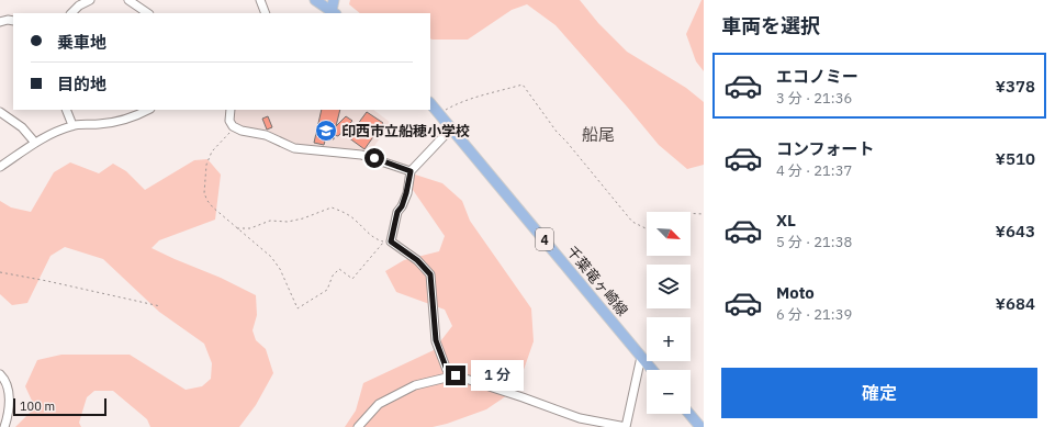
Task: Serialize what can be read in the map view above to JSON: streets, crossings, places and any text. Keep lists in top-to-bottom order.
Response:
{
  "streets": {
    "main road": ["4", "千葉竜ヶ崎線"]
  },
  "districts": ["船尾"],
  "places": {
    "school or university": ["印西市立船穂小学校"]
  },
  "scale_bar": "100 m",
  "north": "bottom right",
  "page": {
    "heading": "車両を選択",
    "banner": ["乗車地", "目的地"],
    "list": [
      {
        "name": "エコノミー",
        "note": "3 分 · 21:36",
        "value": "¥378"
      },
      {
        "name": "コンフォート",
        "note": "4 分 · 21:37",
        "value": "¥510"
      },
      {
        "name": "XL",
        "note": "5 分 · 21:38",
        "value": "¥643"
      },
      {
        "name": "Moto",
        "note": "6 分 · 21:39",
        "value": "¥684"
      }
    ],
    "map_buttons": ["+", "−"],
    "buttons": "確定",
    "bubble": "1 分",
    "scale": "100 m"
  }
}
